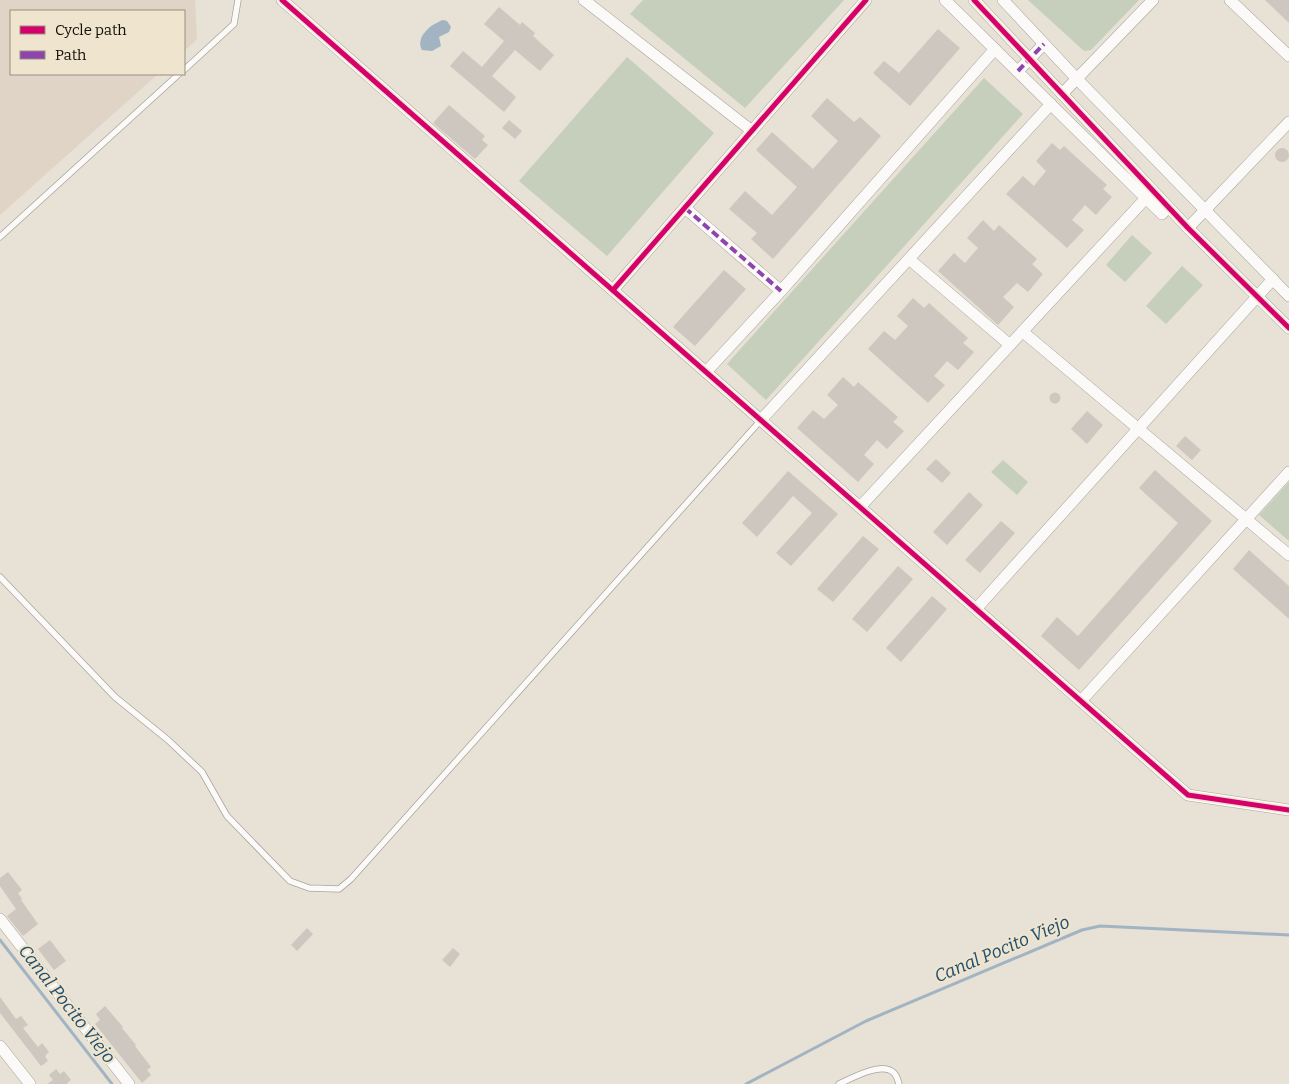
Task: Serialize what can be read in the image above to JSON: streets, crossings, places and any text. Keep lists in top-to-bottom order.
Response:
{
  "water": ["Canal Pocito Viejo"],
  "legend": ["Cycle path", "Path"]
}
